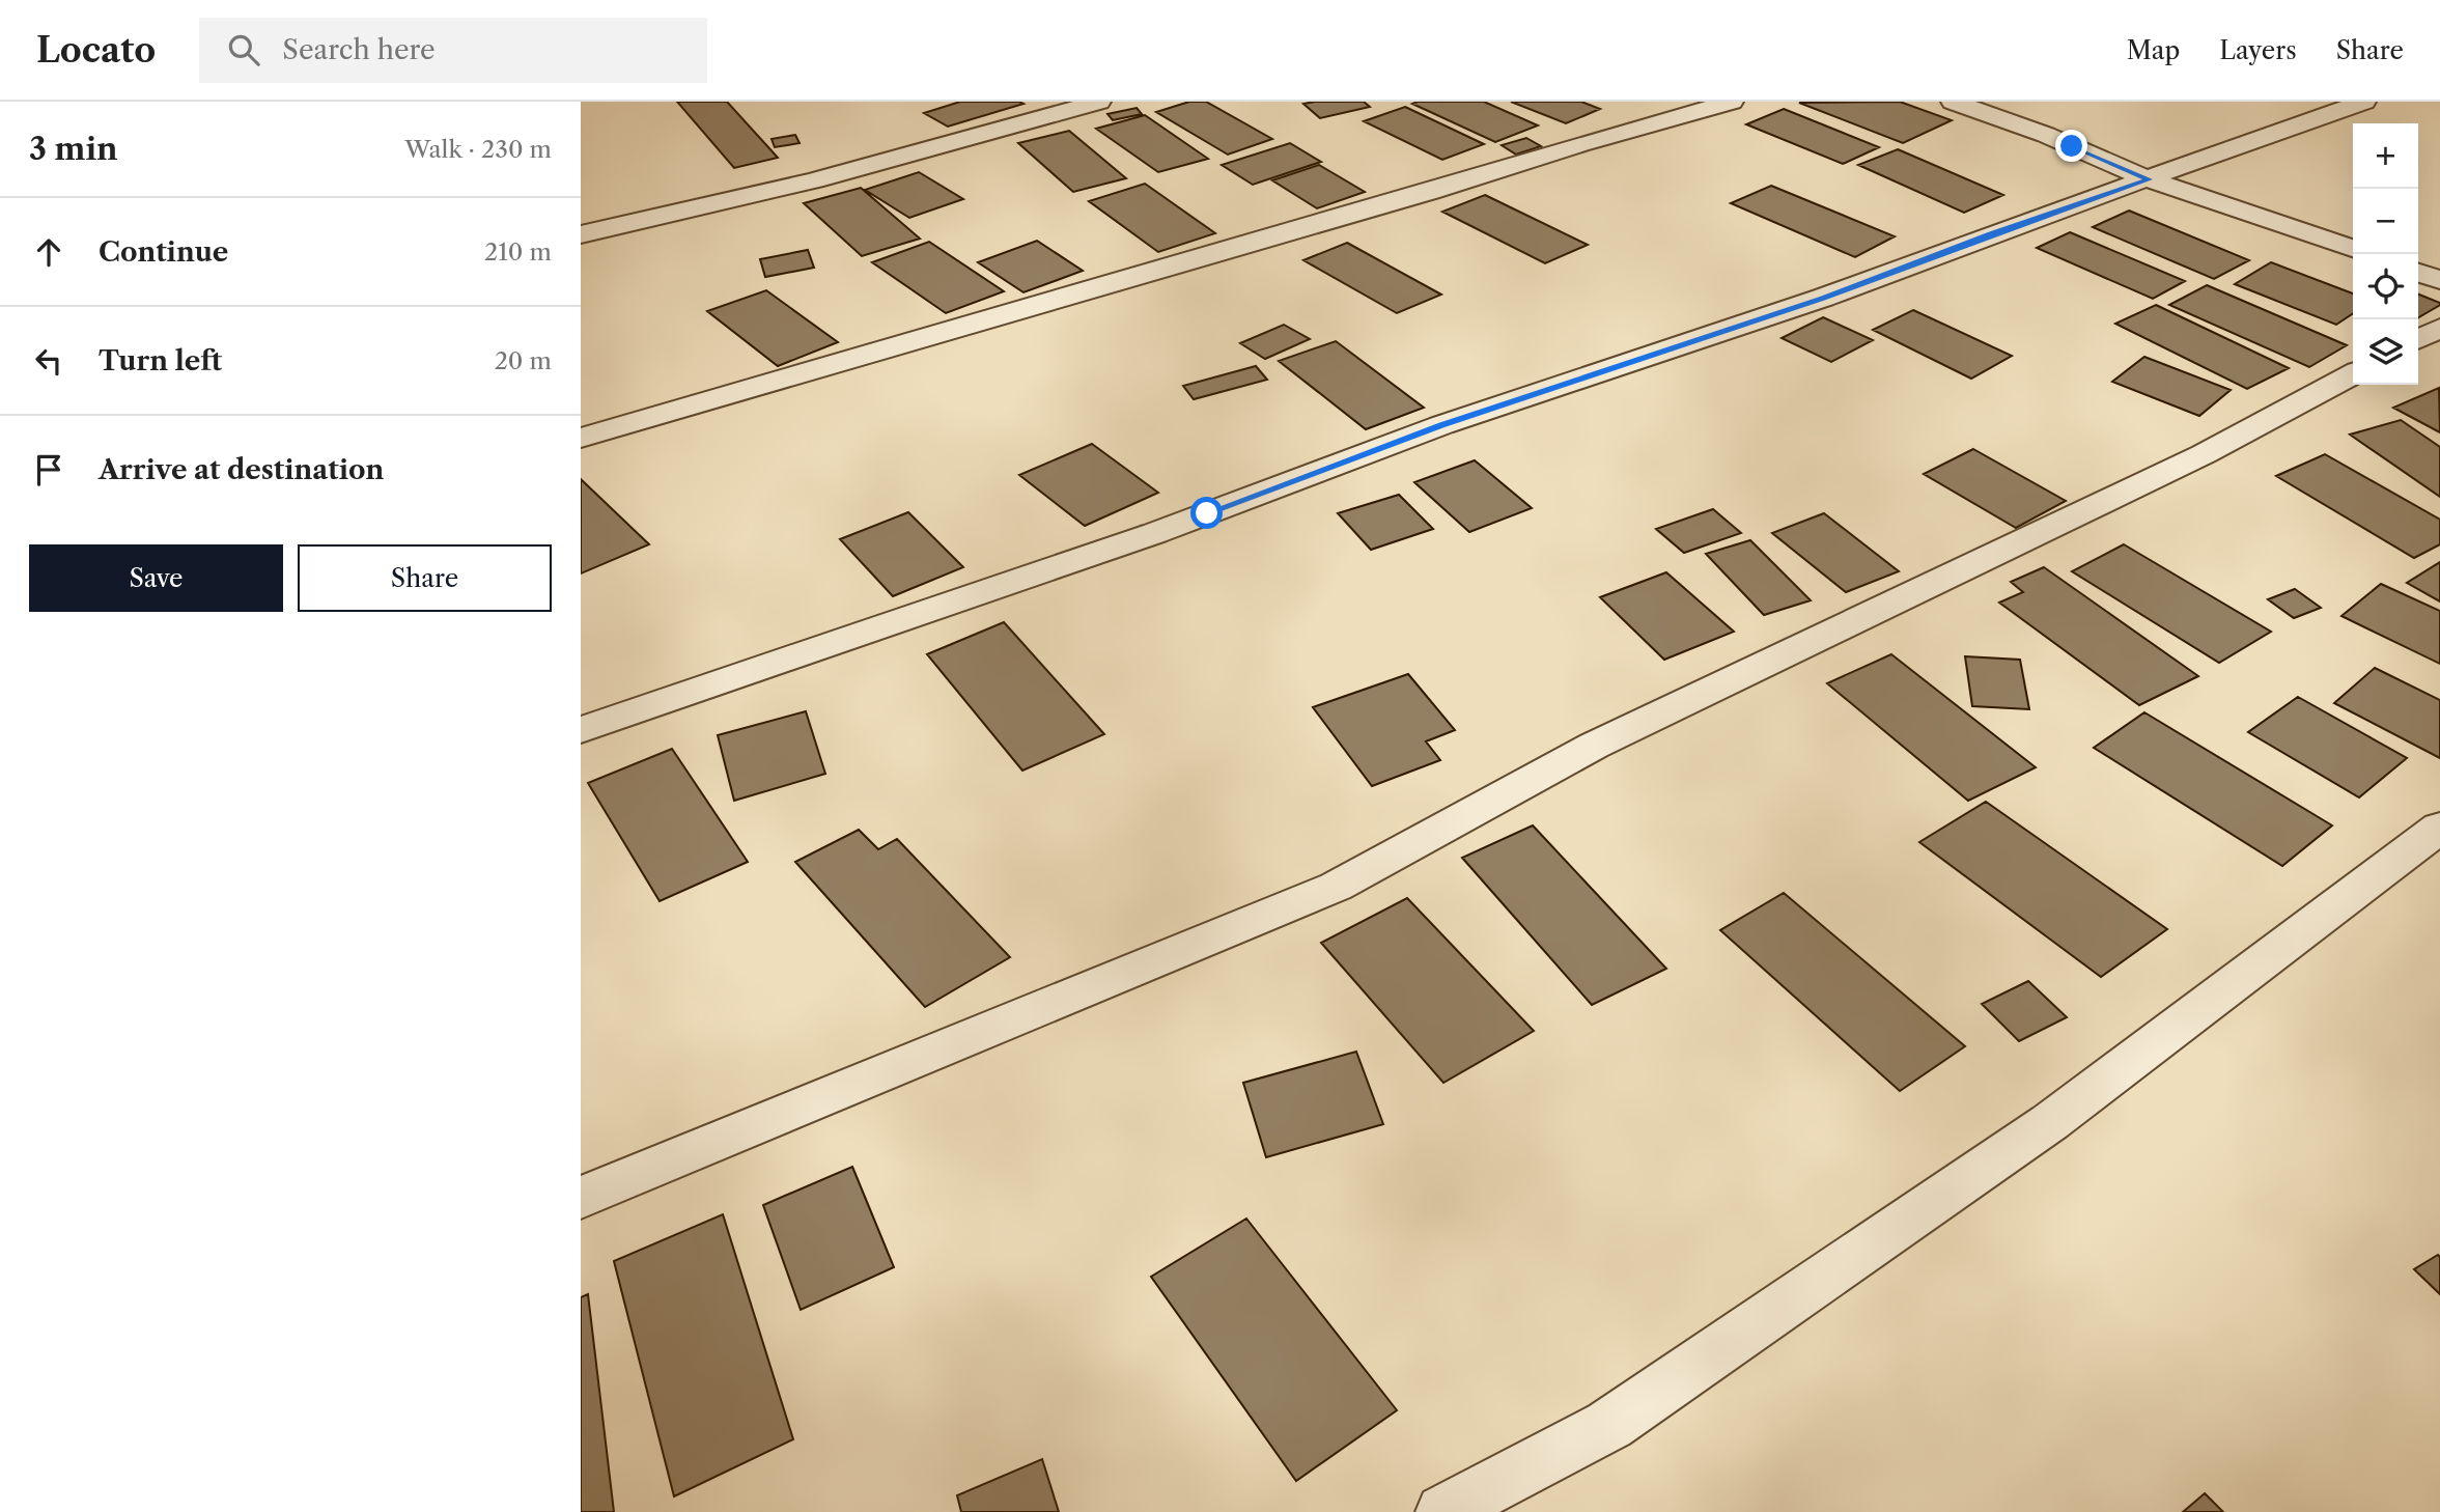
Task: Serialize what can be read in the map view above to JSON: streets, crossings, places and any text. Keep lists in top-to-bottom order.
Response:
{
  "page": {
    "header": "Locato",
    "search": "Search here",
    "nav": ["Map", "Layers", "Share"],
    "heading": ["3 min", "Walk · 230 m"],
    "map_buttons": ["+", "−"],
    "list": [
      ["Continue", "210 m"],
      ["Turn left", "20 m"],
      "Arrive at destination"
    ],
    "buttons": ["Save", "Share"]
  }
}
